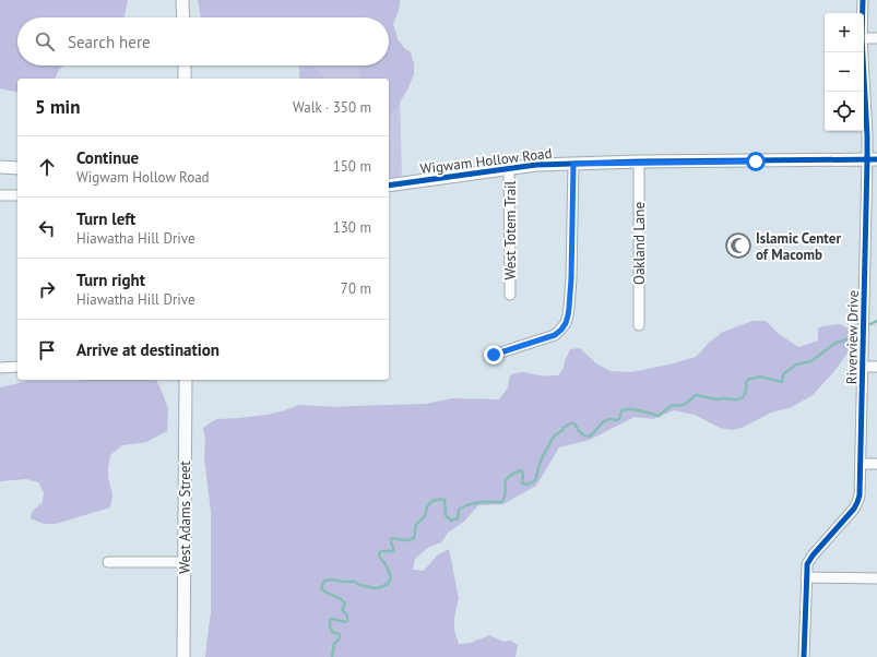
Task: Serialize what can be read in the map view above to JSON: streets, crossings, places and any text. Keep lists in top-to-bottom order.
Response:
{
  "streets": {
    "street": [
      "Wigwam Hollow Road",
      "West Totem Trail",
      "Oakland Lane",
      "Riverview Drive",
      "West Adams Street"
    ]
  },
  "crossings": [
    ["Wigwam Hollow Road", "West Totem Trail"],
    ["Wigwam Hollow Road", "Oakland Lane"],
    ["Wigwam Hollow Road", "Riverview Drive"]
  ],
  "places": {
    "mosque": ["Islamic Center of Macomb"]
  },
  "page": {
    "map_buttons": ["+", "−"],
    "search": "Search here",
    "heading": ["5 min", "Walk · 350 m"],
    "list": [
      ["Continue", "Wigwam Hollow Road", "150 m"],
      ["Turn left", "Hiawatha Hill Drive", "130 m"],
      ["Turn right", "Hiawatha Hill Drive", "70 m"],
      "Arrive at destination"
    ]
  }
}
